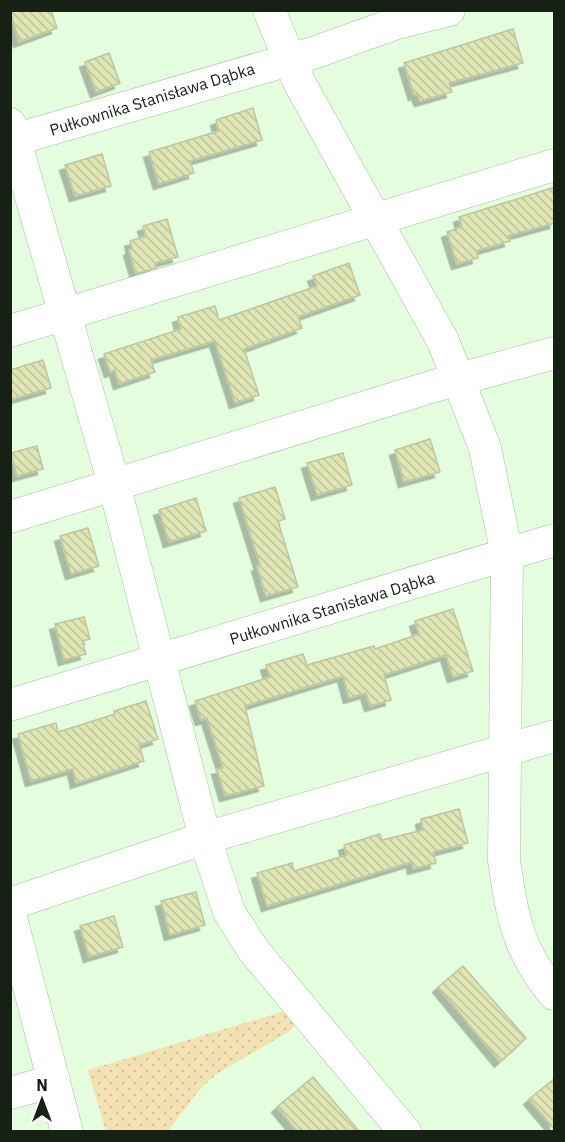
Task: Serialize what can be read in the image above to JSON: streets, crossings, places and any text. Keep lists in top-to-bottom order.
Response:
{
  "streets": {
    "street": ["Pułkownika Stanisława Dąbka"]
  },
  "north": "top"
}
